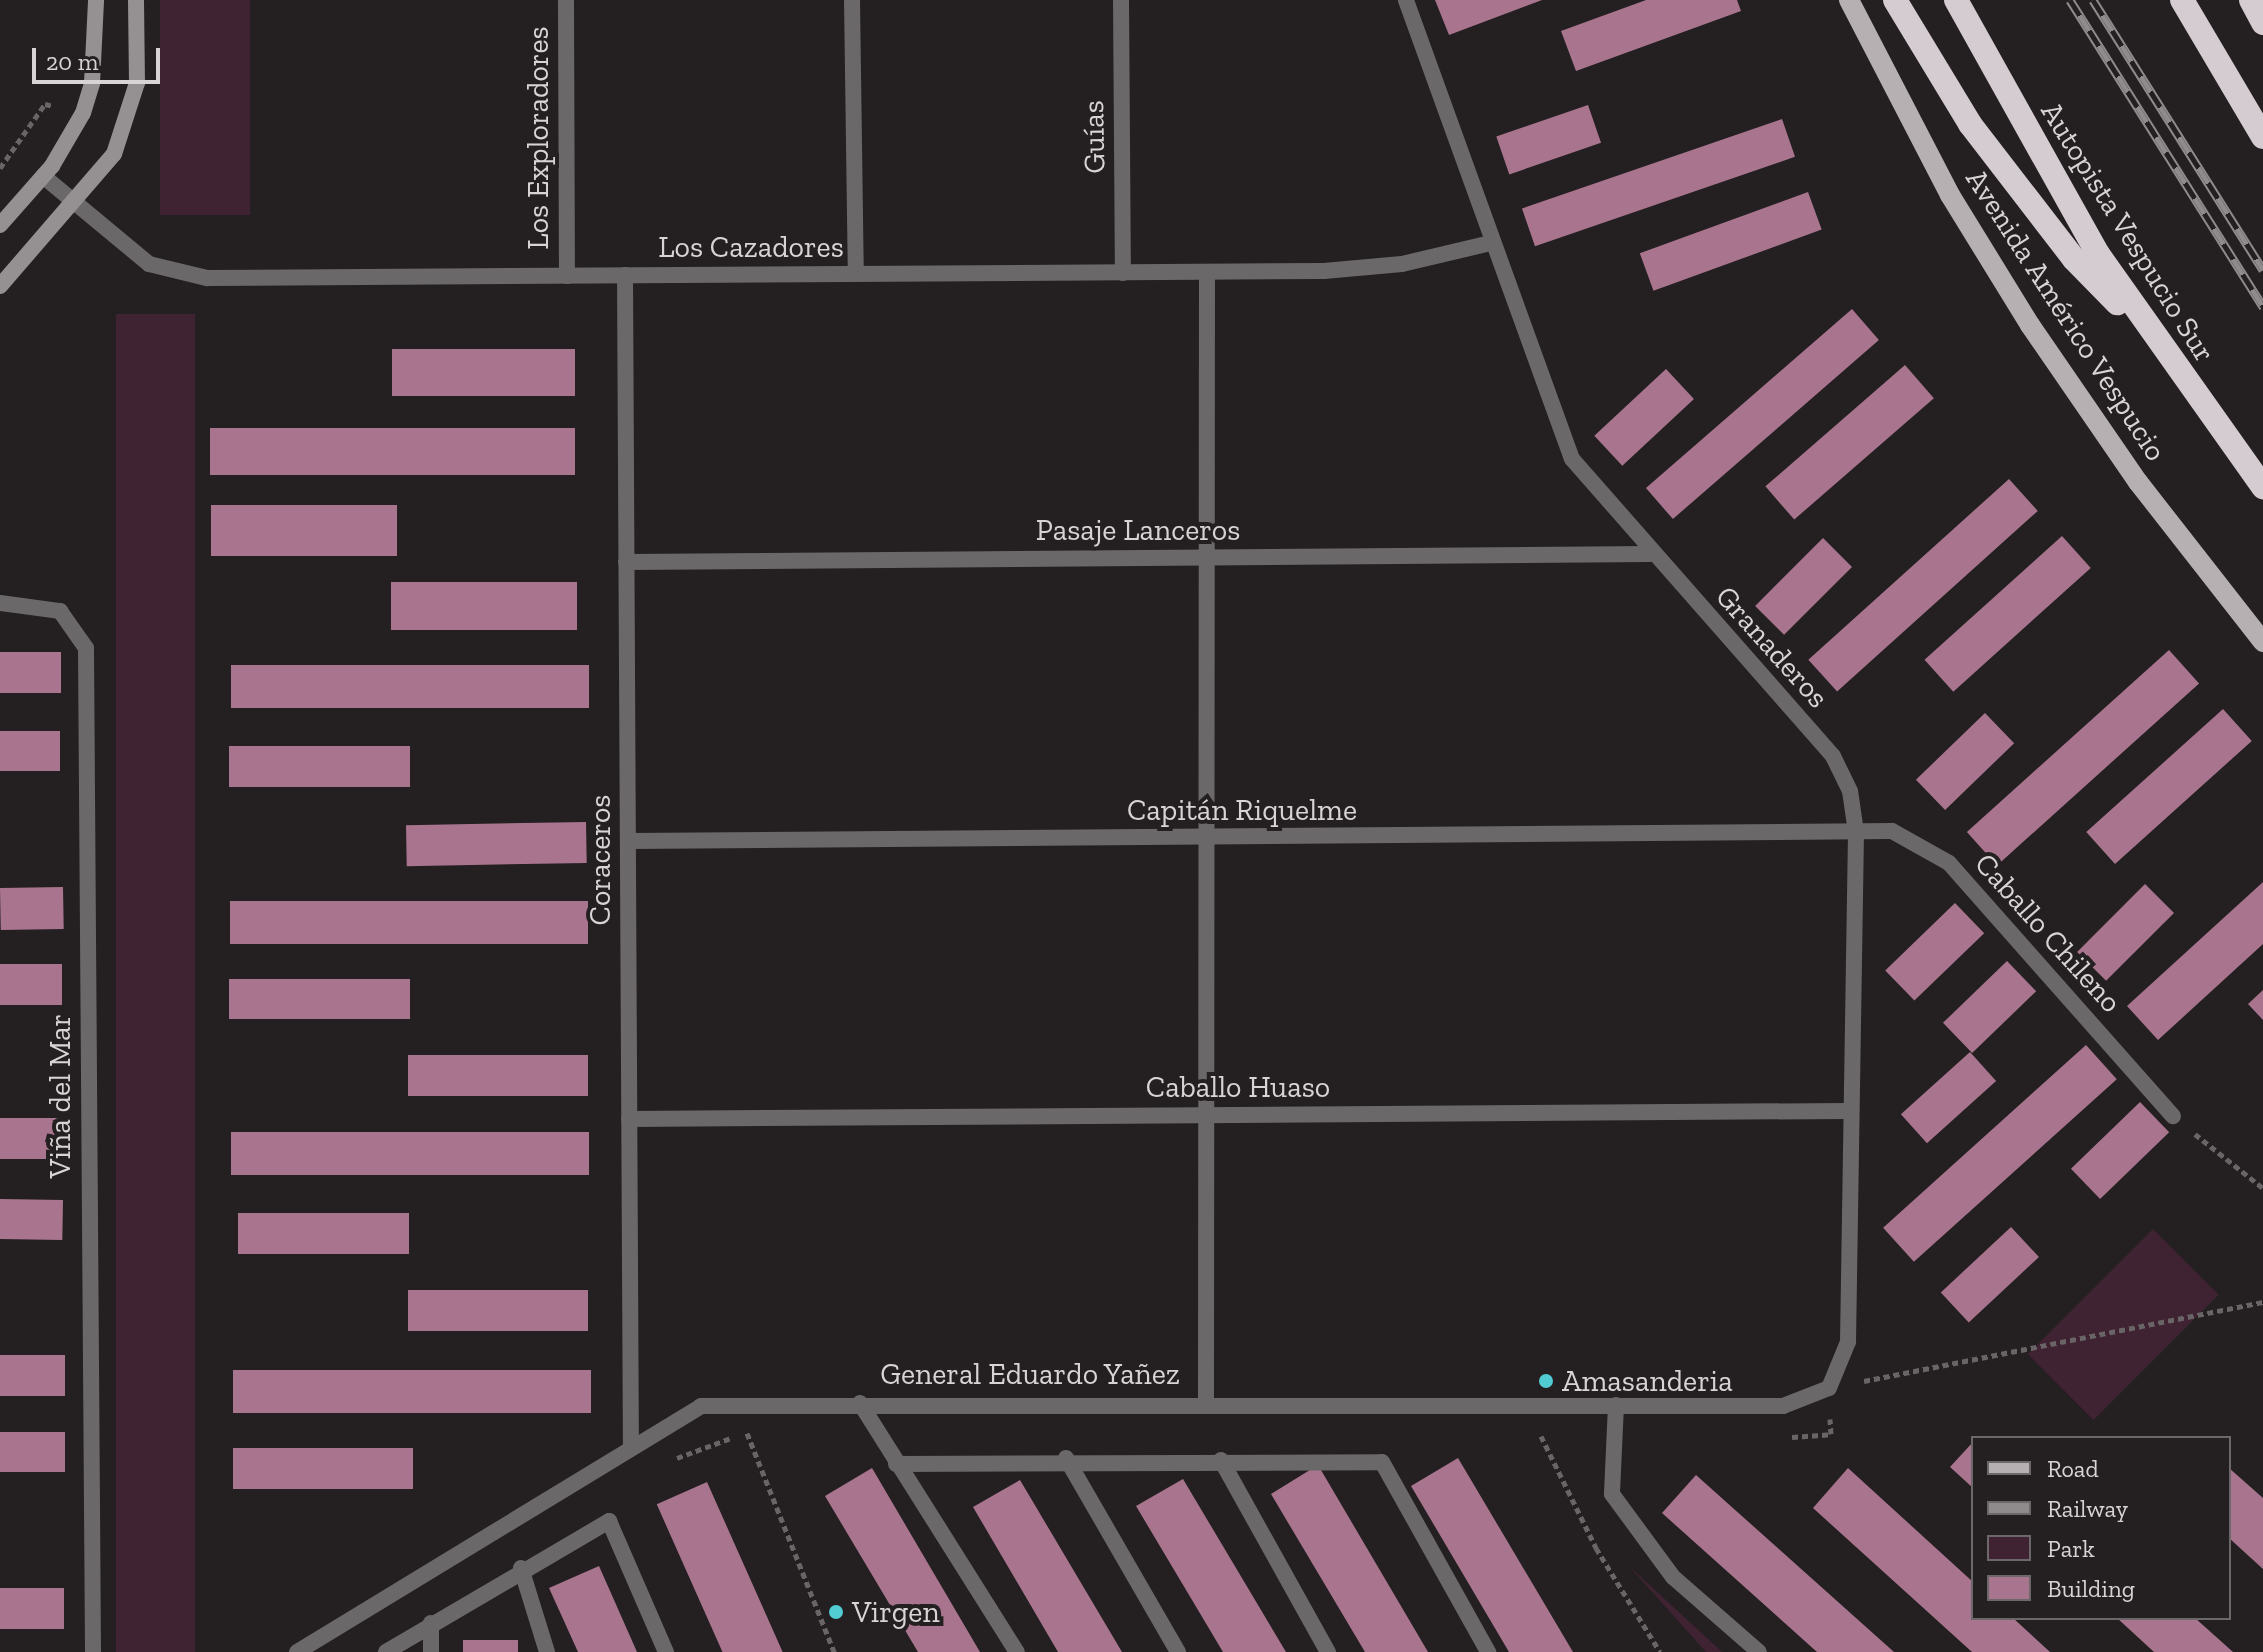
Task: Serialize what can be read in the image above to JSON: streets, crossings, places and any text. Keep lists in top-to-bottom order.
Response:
{
  "streets": {
    "highway": ["Autopista Vespucio Sur"],
    "main road": ["Avenida Américo Vespucio"],
    "street": [
      "Guías",
      "Los Exploradores",
      "Los Cazadores",
      "Pasaje Lanceros",
      "Granaderos",
      "Capitán Riquelme",
      "Coraceros",
      "Caballo Chileno",
      "Caballo Huaso",
      "Viña del Mar",
      "General Eduardo Yañez"
    ]
  },
  "crossings": [
    ["Guías", "Los Cazadores"],
    ["Los Exploradores", "Los Cazadores"],
    ["Los Cazadores", "Granaderos"],
    ["Los Cazadores", "Coraceros"],
    ["Pasaje Lanceros", "Granaderos"],
    ["Pasaje Lanceros", "Coraceros"],
    ["Granaderos", "Capitán Riquelme"],
    ["Granaderos", "Caballo Chileno"],
    ["Granaderos", "Caballo Huaso"],
    ["Granaderos", "General Eduardo Yañez"],
    ["Capitán Riquelme", "Coraceros"],
    ["Capitán Riquelme", "Caballo Chileno"],
    ["Coraceros", "Caballo Huaso"],
    ["Coraceros", "General Eduardo Yañez"]
  ],
  "places": ["Amasanderia", "Virgen"],
  "legend": [
    "Road",
    "Railway",
    "Park",
    "Building"
  ],
  "scale_bar": "20 m"
}
